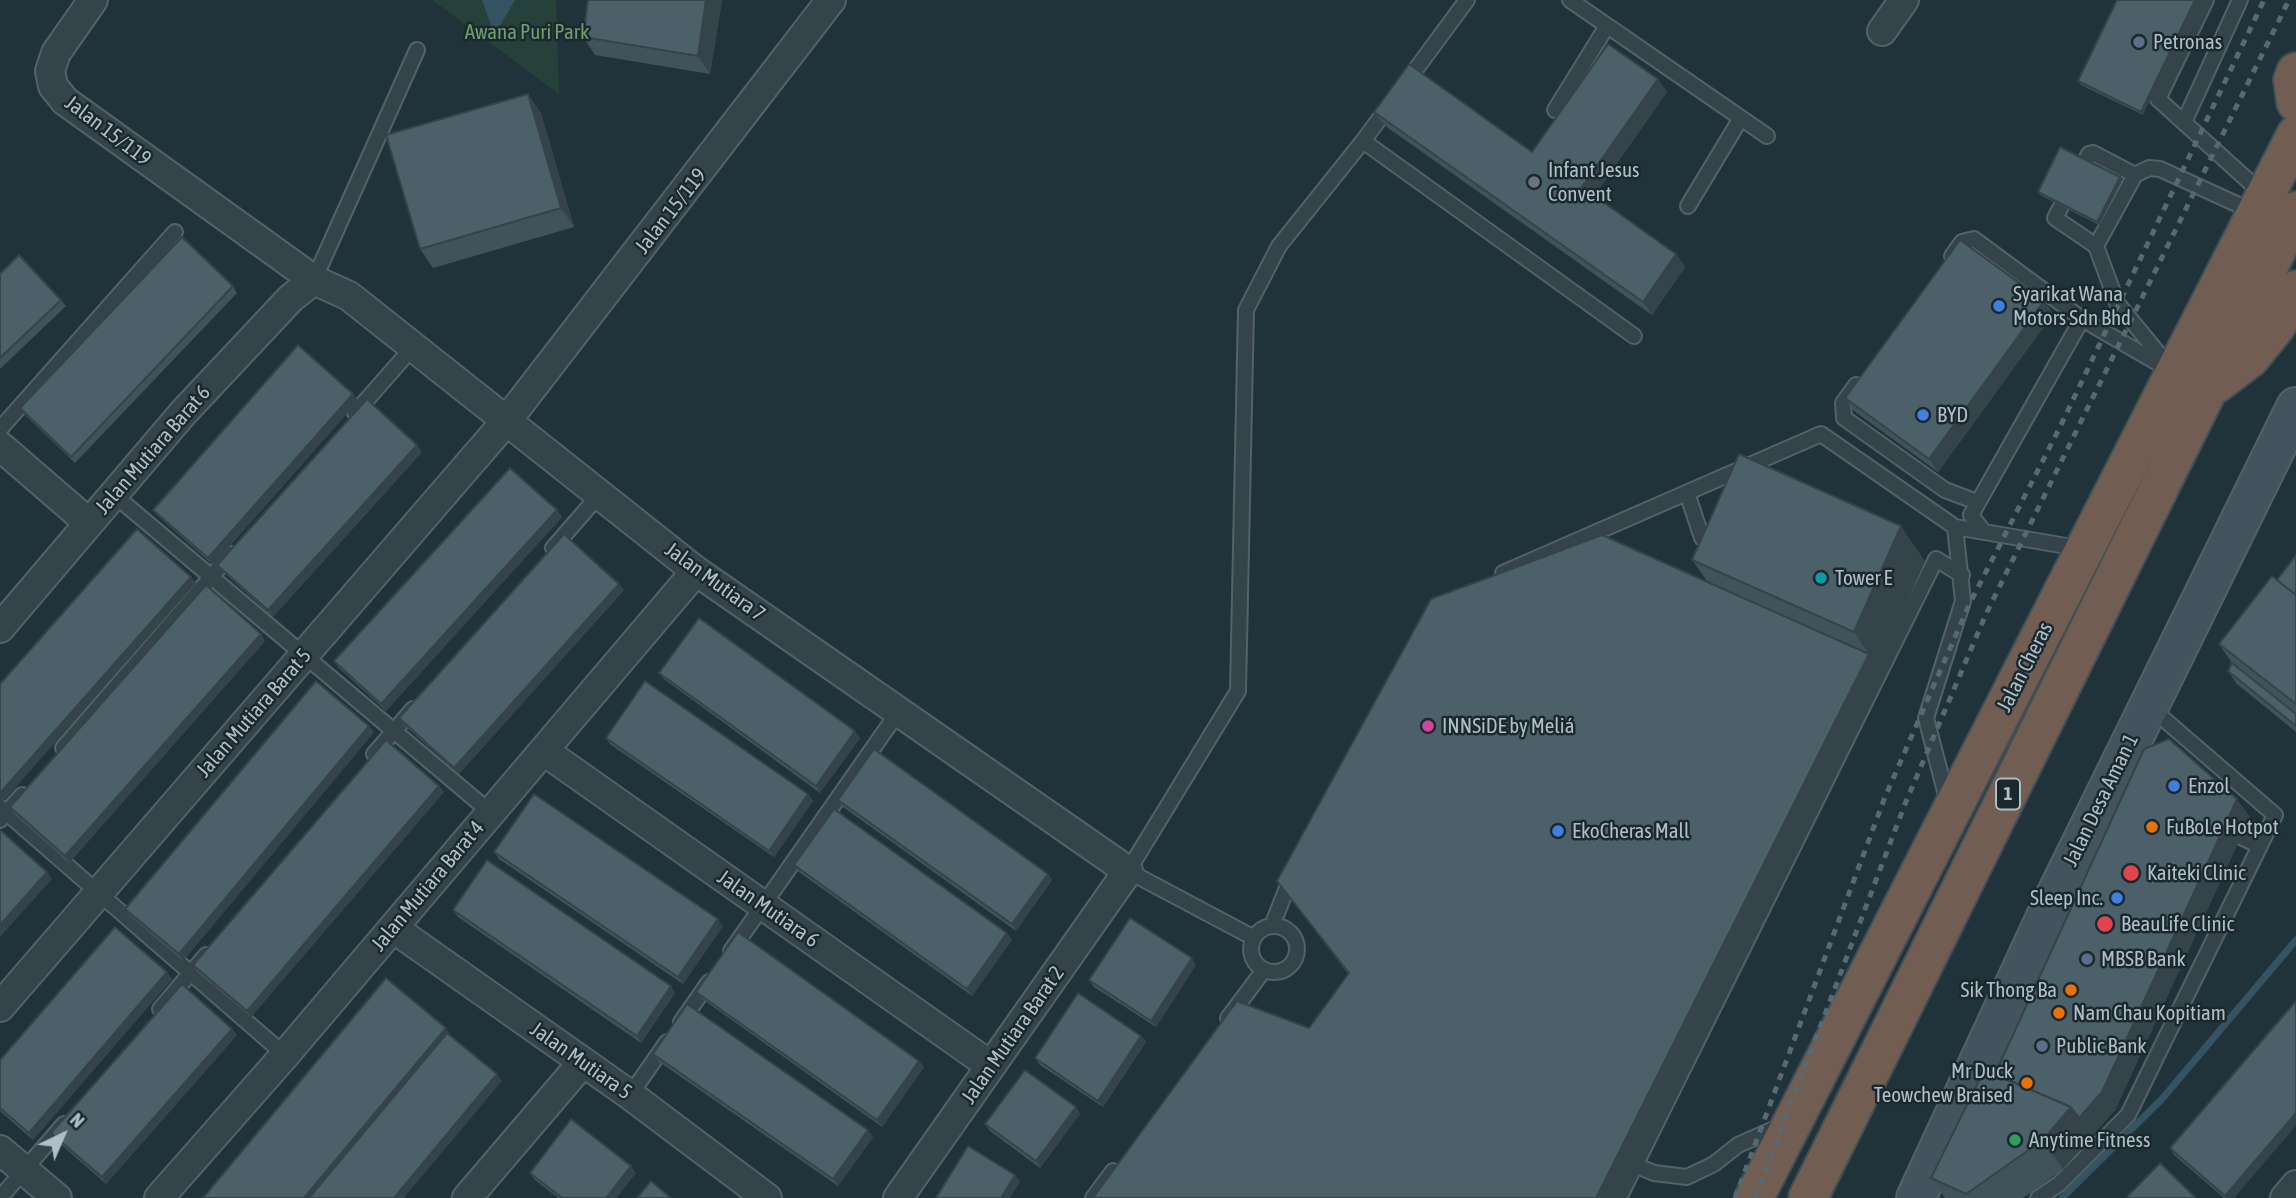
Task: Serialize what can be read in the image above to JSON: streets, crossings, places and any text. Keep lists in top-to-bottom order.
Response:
{
  "streets": {
    "highway": ["Jalan Cheras", "1"],
    "street": [
      "Jalan 15/119",
      "Jalan Mutiara Barat 6",
      "Jalan Mutiara 7",
      "Jalan Mutiara Barat 5",
      "Jalan Desa Aman 1",
      "Jalan Mutiara Barat 4",
      "Jalan Mutiara 6",
      "Jalan Mutiara Barat 2",
      "Jalan Mutiara 5"
    ]
  },
  "crossings": [
    ["Jalan 15/119", "Jalan Mutiara Barat 6"],
    ["Jalan 15/119", "Jalan Mutiara 7"],
    ["Jalan 15/119", "Jalan Mutiara Barat 5"],
    ["Jalan Mutiara Barat 6", "Jalan Mutiara 7"],
    ["Jalan Mutiara 7", "Jalan Mutiara Barat 5"],
    ["Jalan Mutiara 7", "Jalan Mutiara Barat 4"],
    ["Jalan Mutiara 7", "Jalan Mutiara Barat 2"],
    ["Jalan Mutiara Barat 4", "Jalan Mutiara 6"],
    ["Jalan Mutiara Barat 4", "Jalan Mutiara 5"],
    ["Jalan Mutiara 6", "Jalan Mutiara Barat 2"]
  ],
  "parks": ["Awana Puri Park"],
  "places": [
    "Petronas",
    "Infant Jesus Convent",
    "Syarikat Wana Motors Sdn Bhd",
    "BYD",
    "Tower E",
    "INNSiDE by Meliá",
    "Enzol",
    "FuBoLe Hotpot",
    "EkoCheras Mall",
    "Kaiteki Clinic",
    "Sleep Inc.",
    "BeauLife Clinic",
    "MBSB Bank",
    "Sik Thong Ba",
    "Nam Chau Kopitiam",
    "Public Bank",
    "Mr Duck Teowchew Braised",
    "Anytime Fitness"
  ],
  "north": "top right"
}
